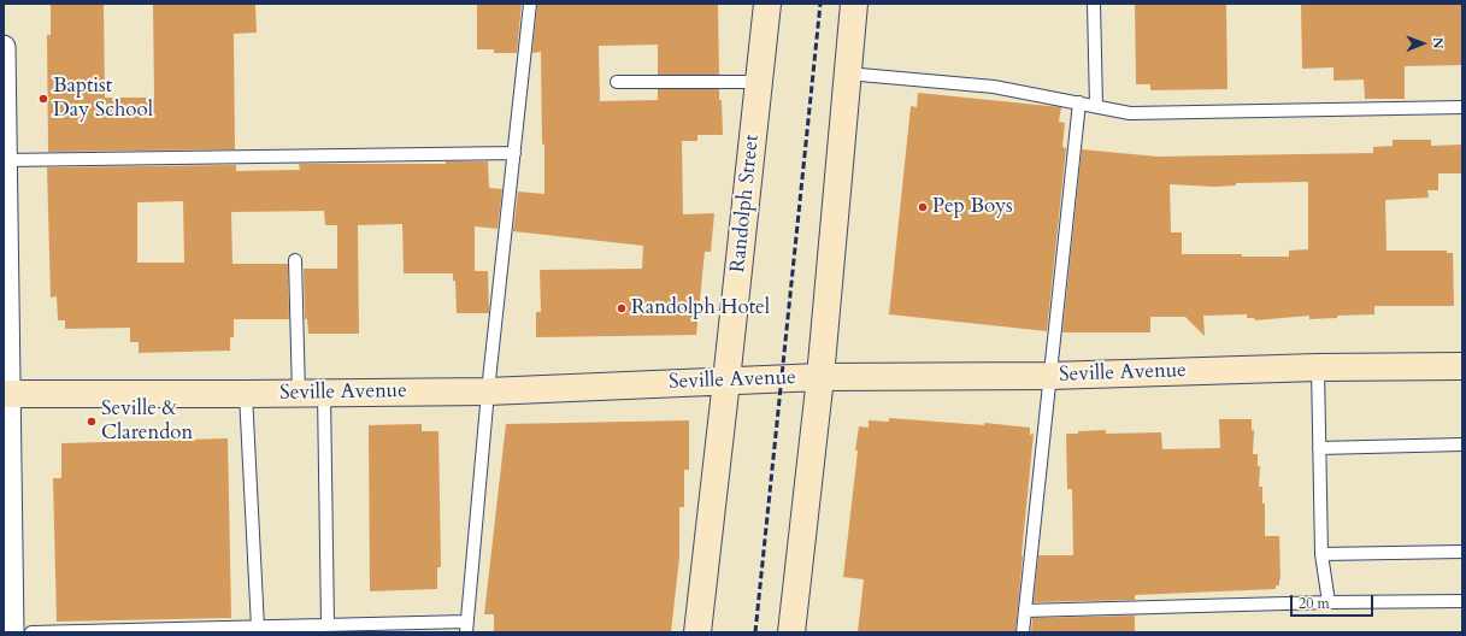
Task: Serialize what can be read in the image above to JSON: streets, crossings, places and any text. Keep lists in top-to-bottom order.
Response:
{
  "streets": {
    "street": ["Randolph Street", "Seville Avenue"]
  },
  "crossings": [
    ["Randolph Street", "Seville Avenue"]
  ],
  "places": [
    "Baptist Day School",
    "Pep Boys",
    "Randolph Hotel",
    "Seville & Clarendon"
  ],
  "scale_bar": "20 m",
  "north": "right"
}
